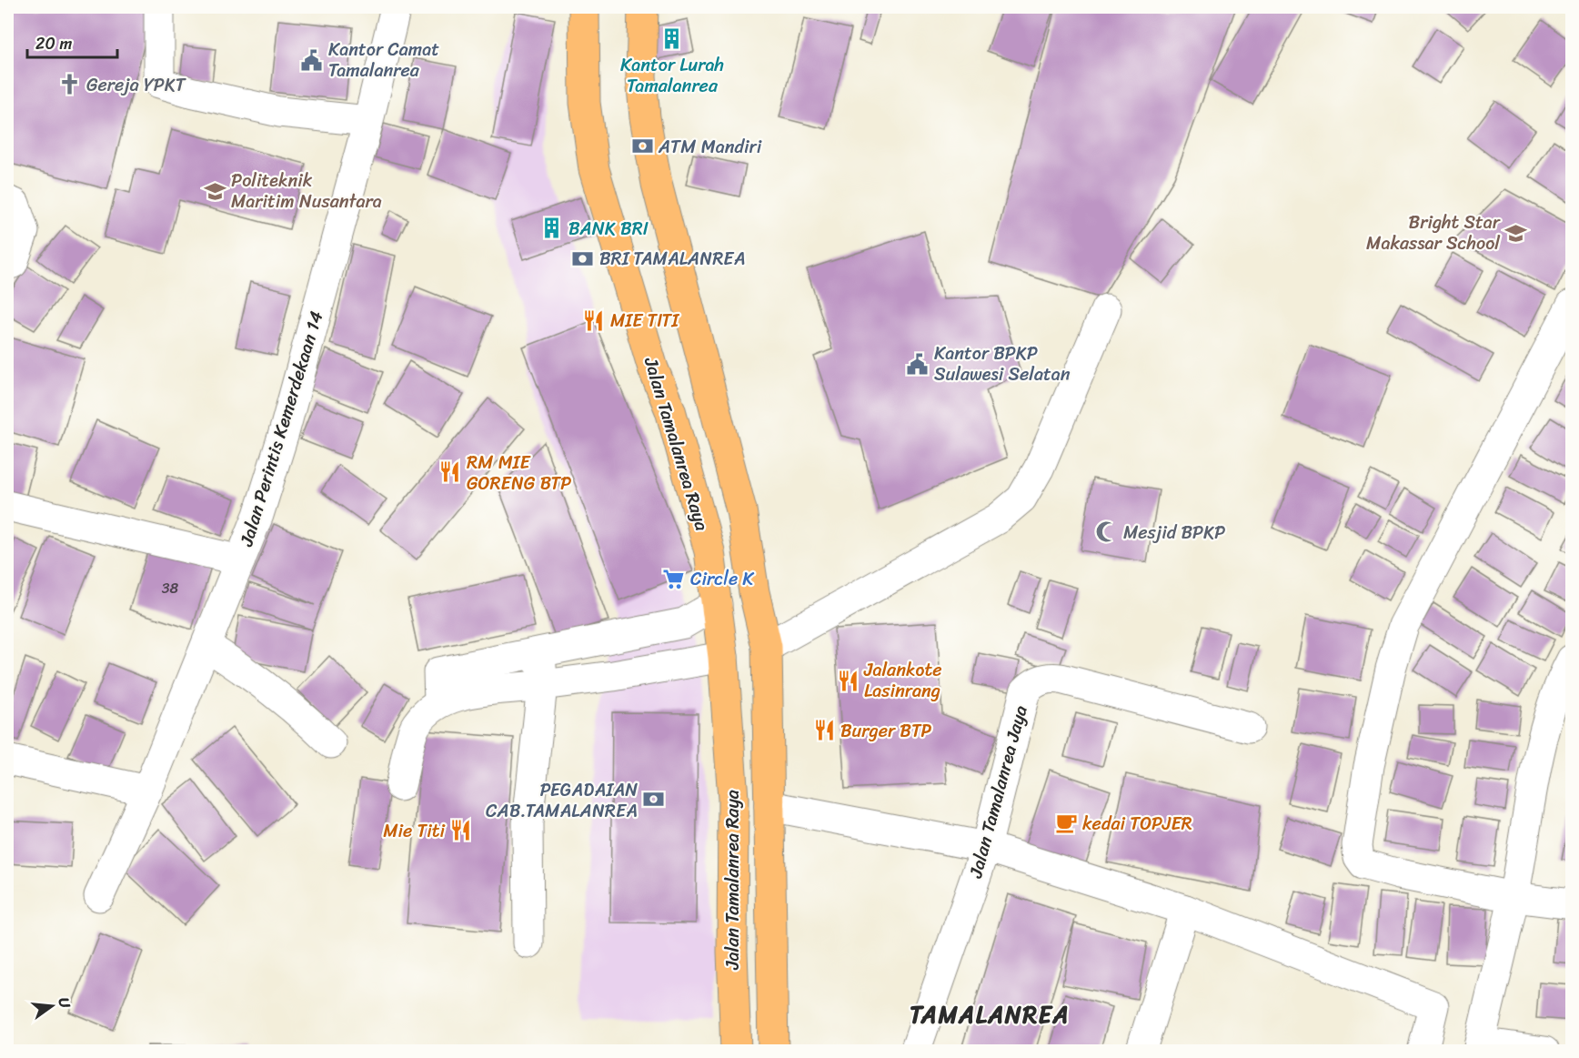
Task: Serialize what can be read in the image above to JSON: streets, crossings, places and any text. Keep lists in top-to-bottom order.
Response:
{
  "streets": {
    "main road": ["Jalan Tamalanrea Raya"],
    "street": ["Jalan Perintis Kemerdekaan 14", "Jalan Tamalanrea Jaya"]
  },
  "districts": ["TAMALANREA"],
  "places": {
    "building": ["Kantor Lurah Tamalanrea", "BANK BRI"],
    "public building": ["Kantor Camat Tamalanrea", "Kantor BPKP Sulawesi Selatan"],
    "church": ["Gereja YPKT"],
    "bank": ["ATM Mandiri", "BRI TAMALANREA", "PEGADAIAN CAB.TAMALANREA"],
    "school or university": ["Politeknik Maritim Nusantara", "Bright Star Makassar School"],
    "restaurant": [
      "MIE TITI",
      "RM MIE GORENG BTP",
      "Jalankote Lasinrang",
      "Burger BTP",
      "Mie Titi"
    ],
    "mosque": ["Mesjid BPKP"],
    "supermarket": ["Circle K"],
    "cafe": ["kedai TOPJER"]
  },
  "house_numbers": ["38"],
  "scale_bar": "20 m",
  "north": "right"
}
